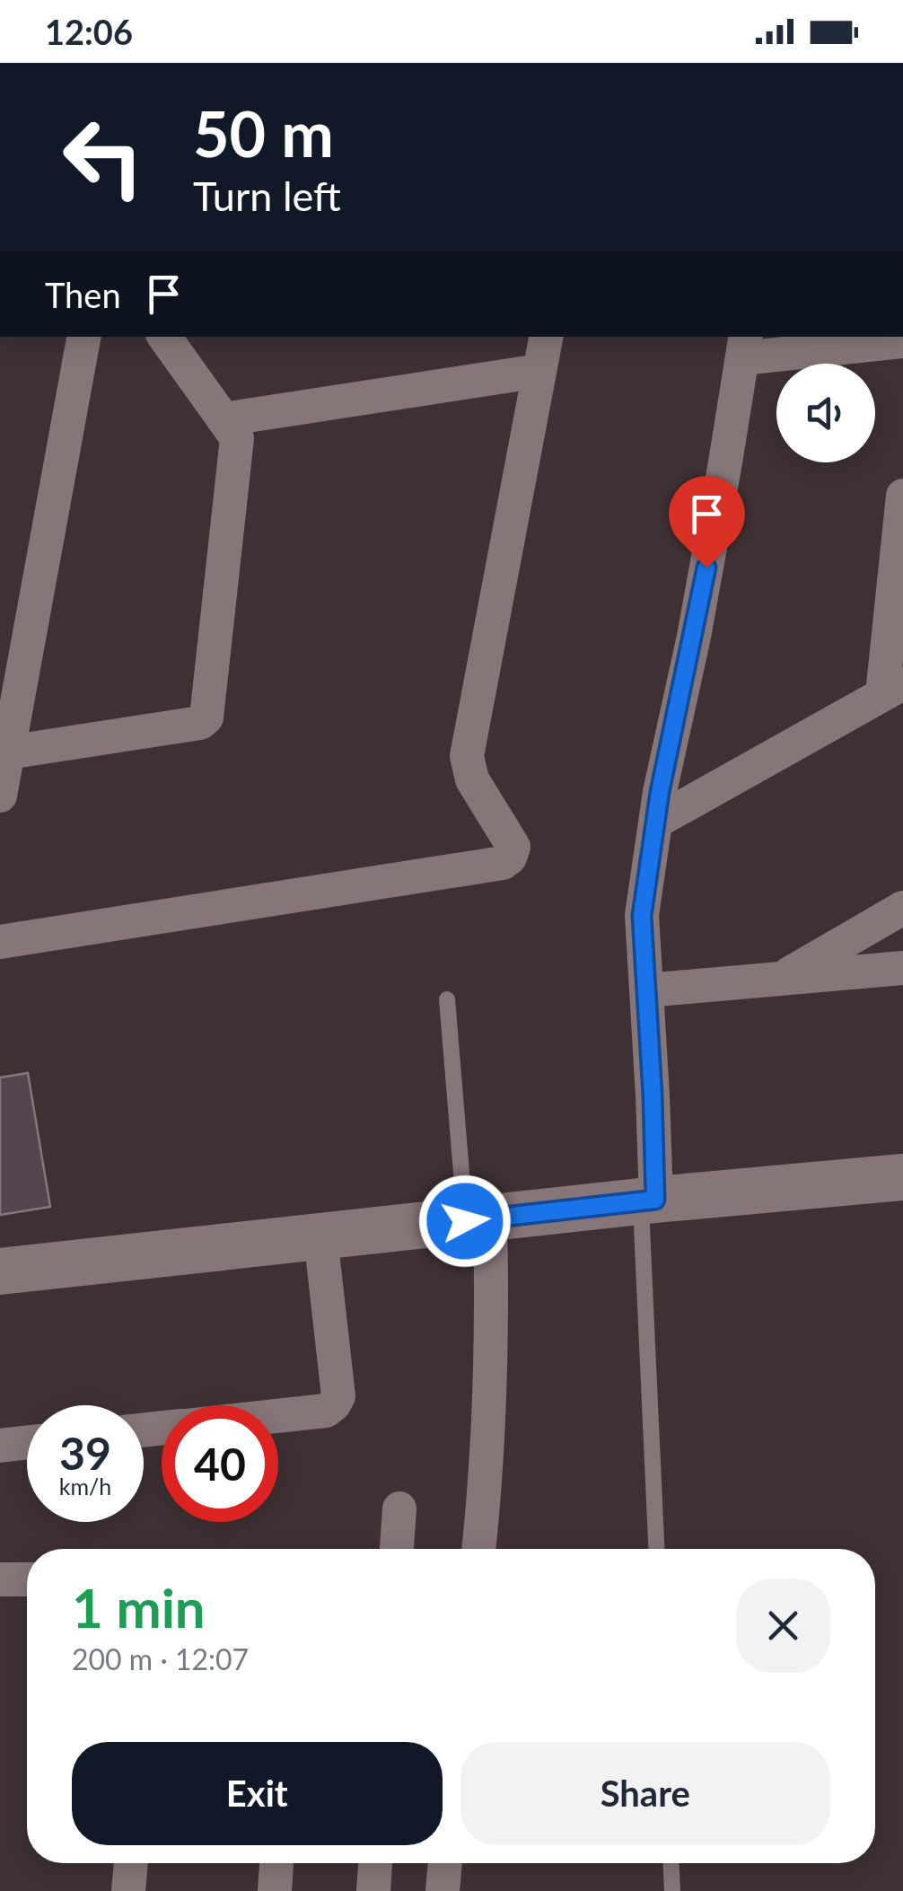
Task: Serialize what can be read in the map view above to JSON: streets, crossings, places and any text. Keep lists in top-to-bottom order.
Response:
{
  "page": {
    "status": "12:06",
    "turn": ["50 m", "Turn left"],
    "then": "Then",
    "speed": "39 km/h",
    "limit": "40",
    "heading": ["1 min", "200 m · 12:07"],
    "buttons": ["Exit", "Share"]
  }
}
